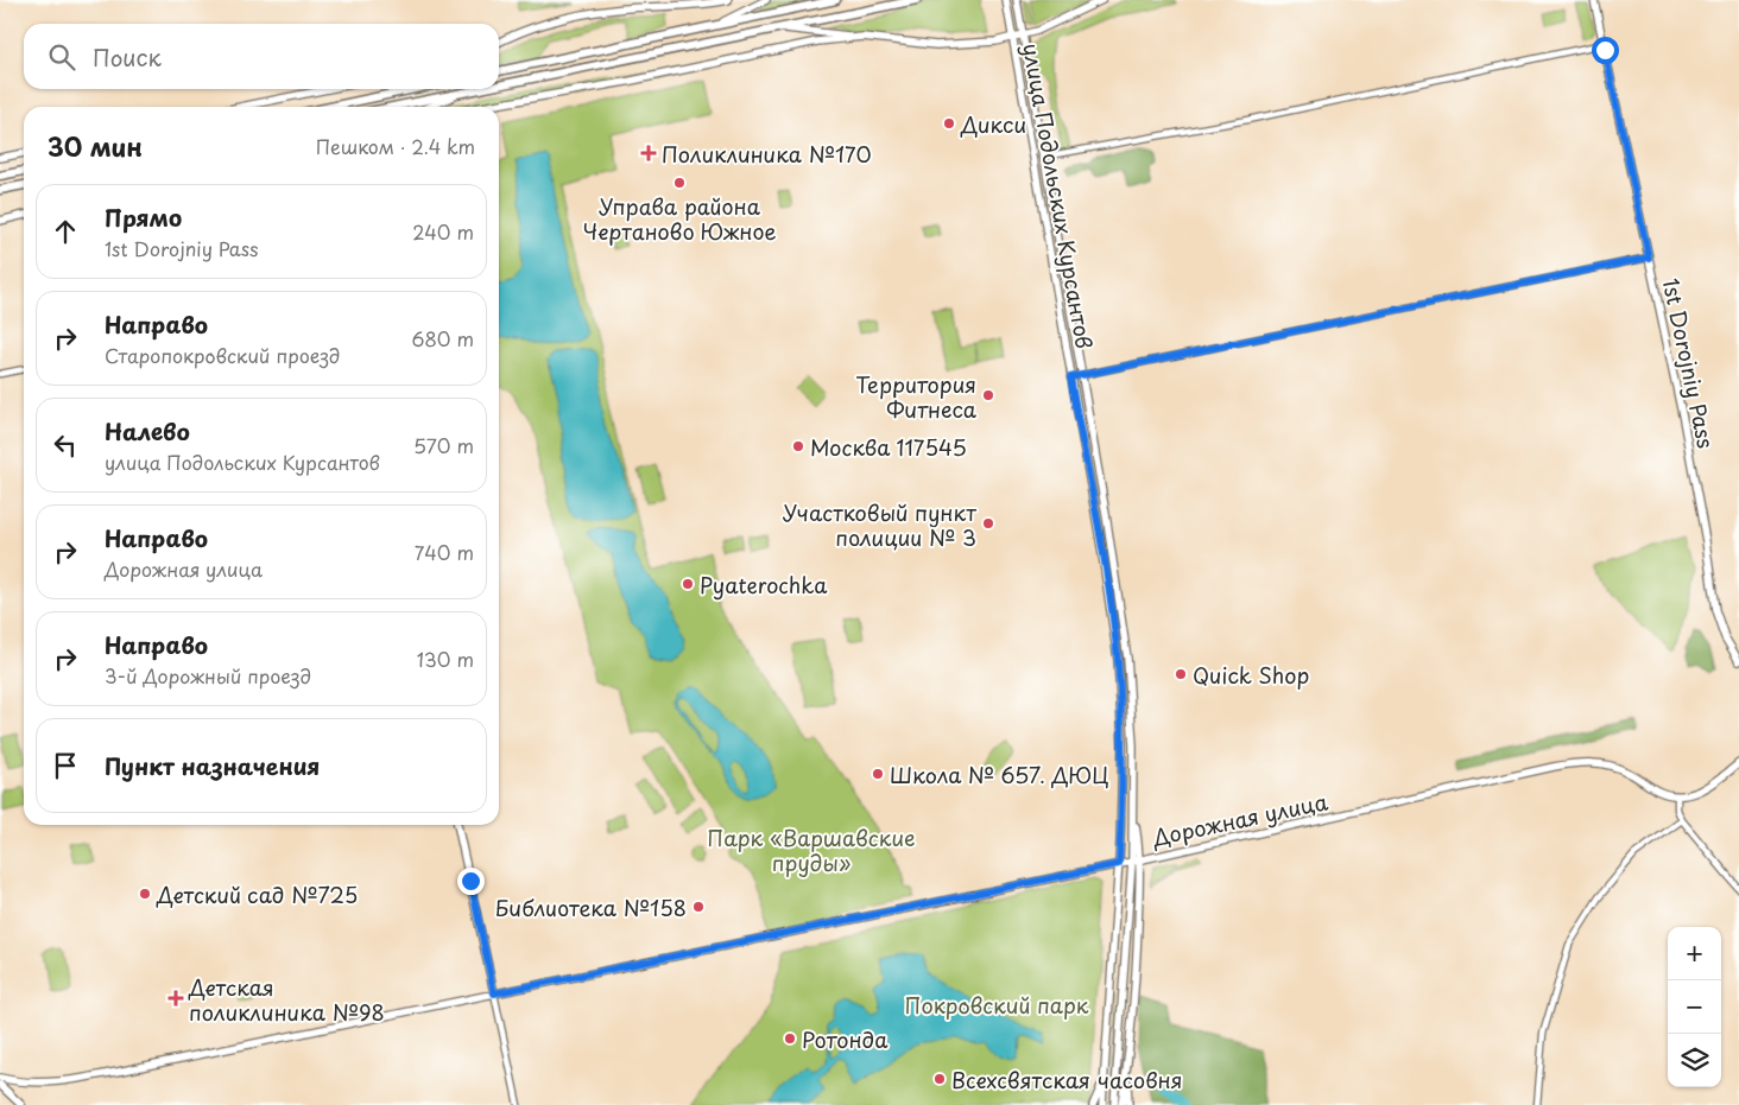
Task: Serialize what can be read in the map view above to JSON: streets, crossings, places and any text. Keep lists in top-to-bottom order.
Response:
{
  "streets": {
    "main road": ["улица Подольских Курсантов", "1st Dorojniy Pass", "Дорожная улица"]
  },
  "crossings": [
    ["улица Подольских Курсантов", "Дорожная улица"]
  ],
  "parks": ["Парк «Варшавские пруды»", "Покровский парк"],
  "places": {
    "other": [
      "Дикси",
      "Управа района Чертаново Южное",
      "Территория Фитнеса",
      "Москва 117545",
      "Участковый пункт полиции № 3",
      "Pyaterochka",
      "Quick Shop",
      "Школа № 657. ДЮЦ",
      "Детский сад №725",
      "Библиотека №158",
      "Ротонда",
      "Всехсвятская часовня"
    ],
    "health": ["Поликлиника №170", "Детская поликлиника №98"]
  },
  "page": {
    "search": "Поиск",
    "heading": ["30 мин", "Пешком · 2.4 km"],
    "list": [
      ["Прямо", "1st Dorojniy Pass", "240 m"],
      ["Направо", "Старопокровский проезд", "680 m"],
      ["Налево", "улица Подольских Курсантов", "570 m"],
      ["Направо", "Дорожная улица", "740 m"],
      ["Направо", "3-й Дорожный проезд", "130 m"],
      "Пункт назначения"
    ],
    "map_buttons": ["+", "−"]
  }
}
